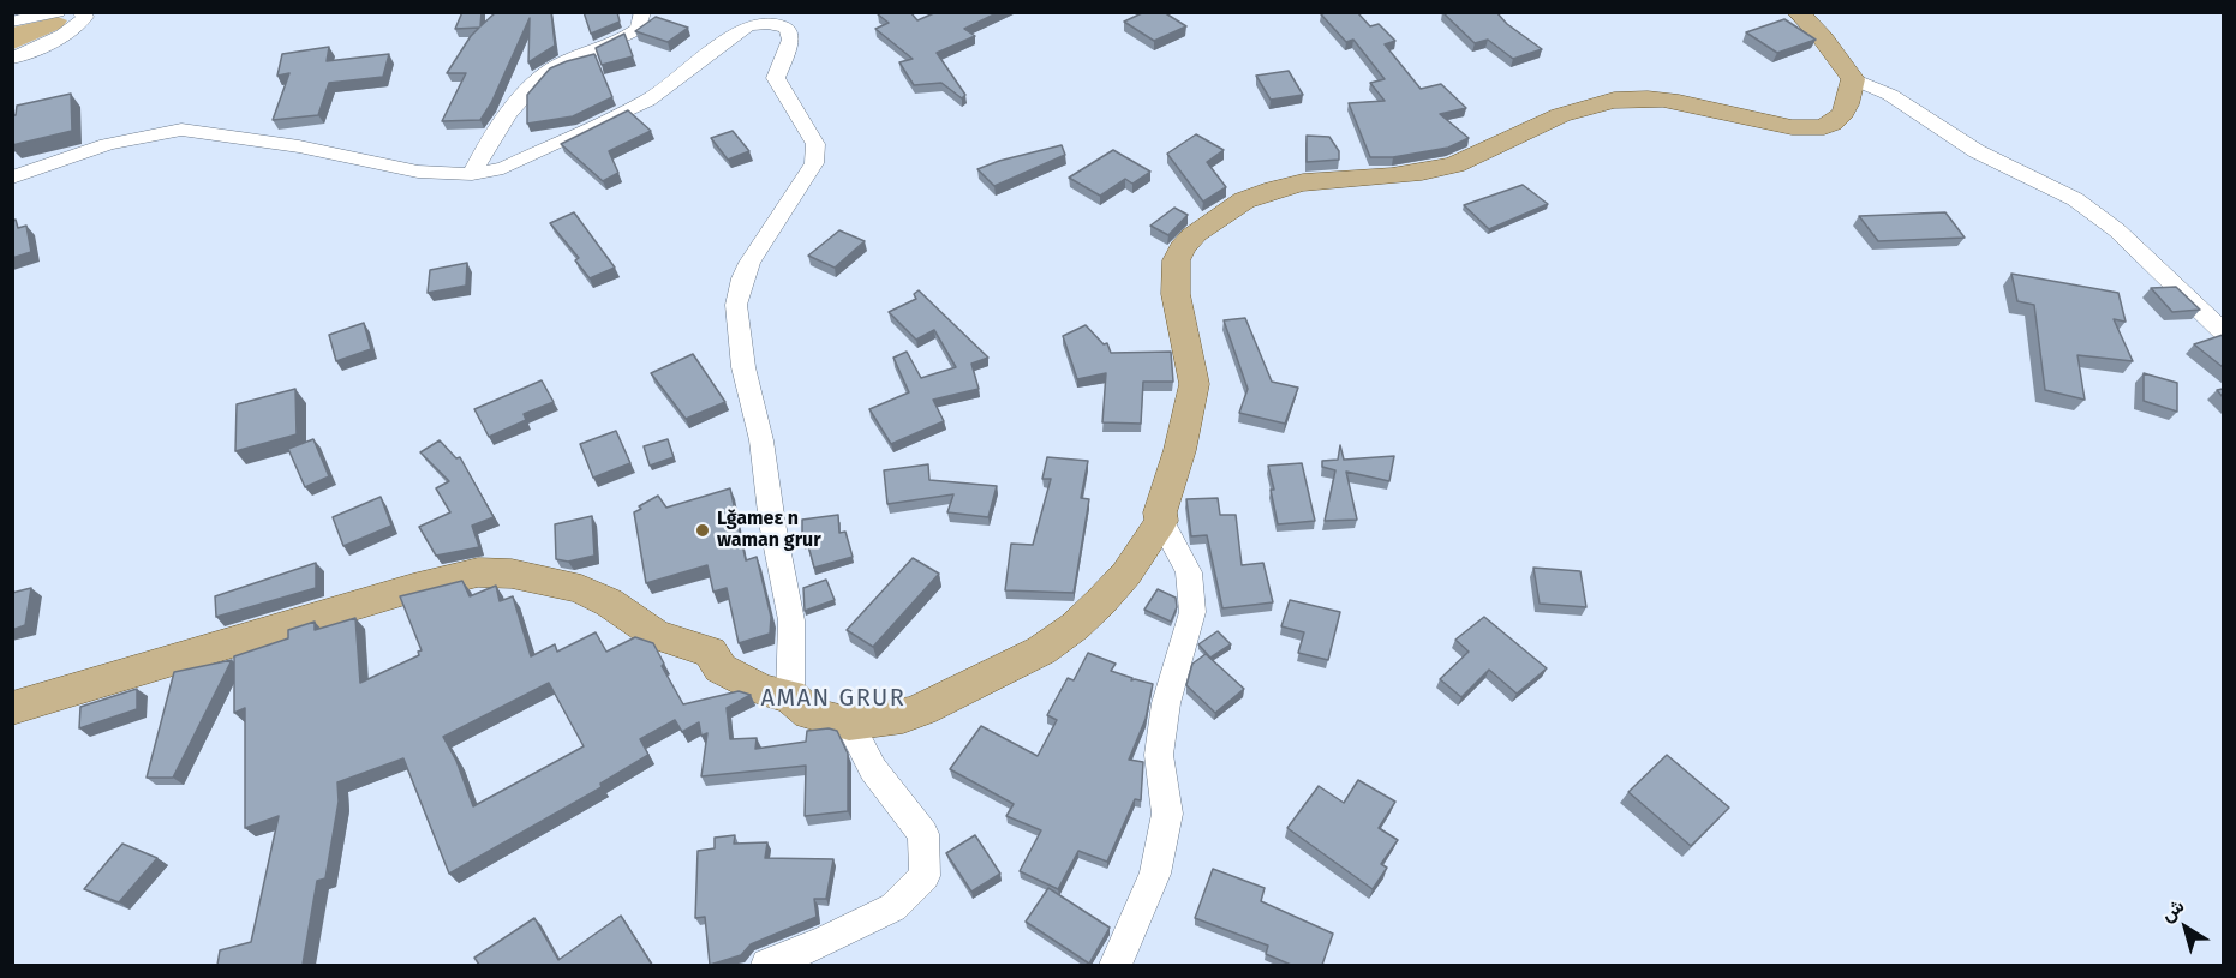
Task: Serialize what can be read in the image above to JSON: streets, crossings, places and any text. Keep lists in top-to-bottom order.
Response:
{
  "districts": ["AMAN GRUR"],
  "places": ["Lǧameε n waman grur"],
  "north": "top left"
}
